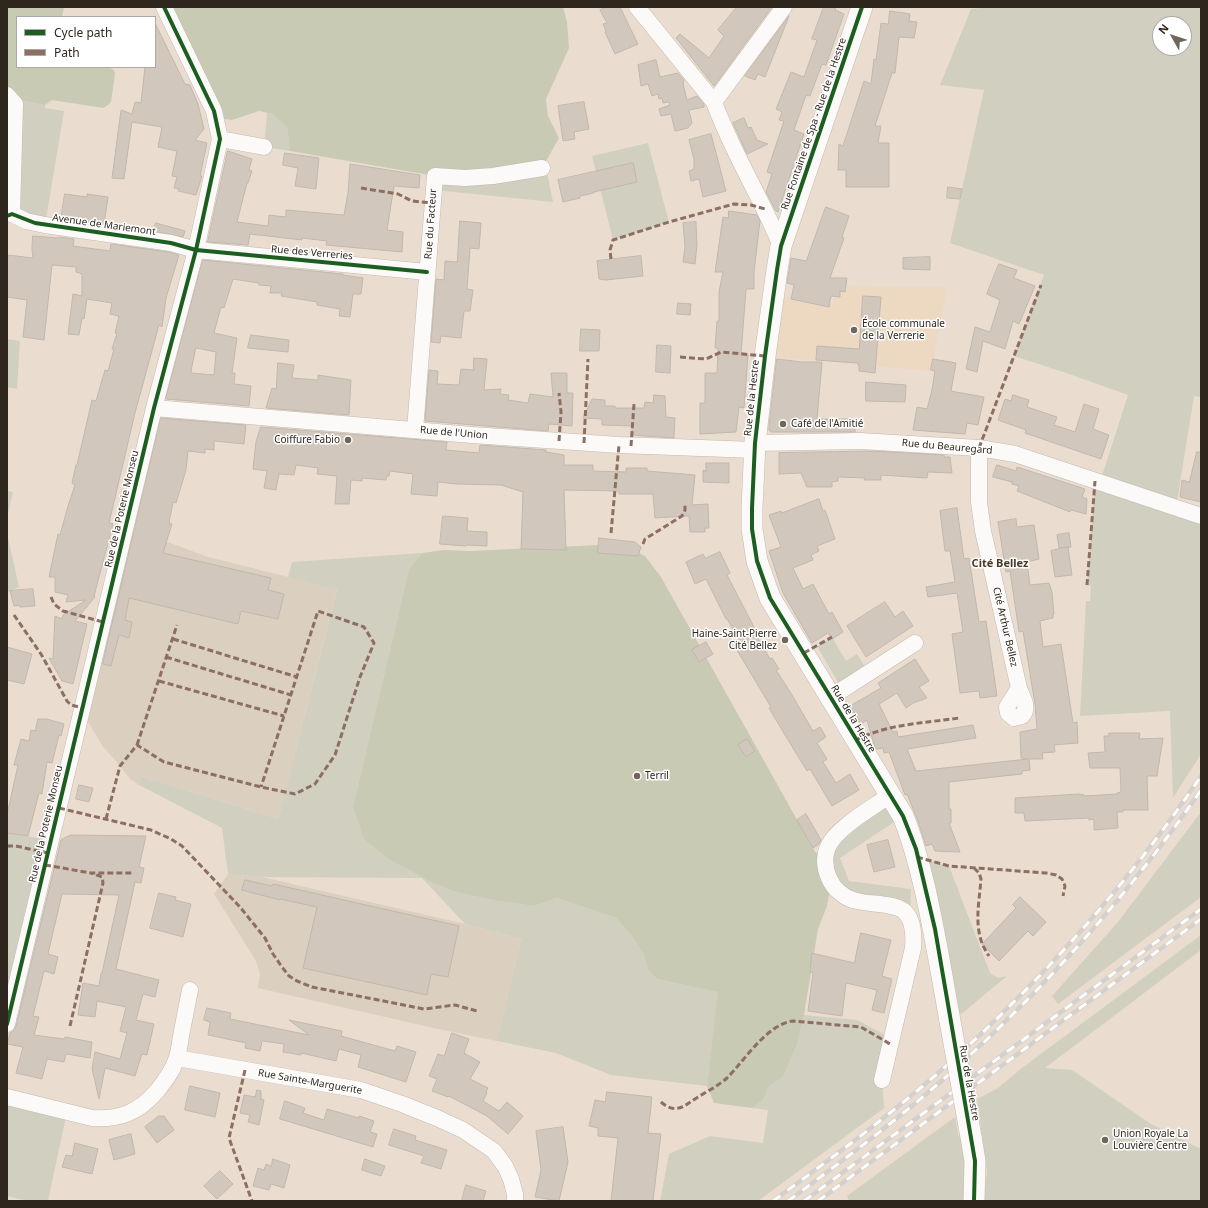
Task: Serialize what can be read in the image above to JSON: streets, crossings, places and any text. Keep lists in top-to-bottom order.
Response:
{
  "streets": {
    "street": [
      "Rue Fontaine de Spa - Rue de la Hestre",
      "Rue du Facteur",
      "Avenue de Mariemont",
      "Rue des Verreries",
      "Rue de la Hestre",
      "Rue de l'Union",
      "Rue du Beauregard",
      "Rue de la Poterie Monseu",
      "Cité Arthur Bellez",
      "Rue Sainte-Marguerite"
    ]
  },
  "crossings": [
    ["Rue Fontaine de Spa - Rue de la Hestre", "Rue de la Hestre"],
    ["Rue du Facteur", "Rue des Verreries"],
    ["Avenue de Mariemont", "Rue des Verreries"],
    ["Avenue de Mariemont", "Rue de la Poterie Monseu"],
    ["Rue des Verreries", "Rue de la Poterie Monseu"],
    ["Rue de la Hestre", "Rue de l'Union"],
    ["Rue de la Hestre", "Rue du Beauregard"],
    ["Rue de l'Union", "Rue du Beauregard"],
    ["Rue de l'Union", "Rue de la Poterie Monseu"],
    ["Rue du Beauregard", "Cité Arthur Bellez"]
  ],
  "districts": ["Cité Bellez"],
  "places": [
    "École communale de la Verrerie",
    "Café de l'Amitié",
    "Coiffure Fabio",
    "Haine-Saint-Pierre Cité Bellez",
    "Terril",
    "Union Royale La Louvière Centre"
  ],
  "legend": ["Cycle path", "Path"],
  "north": "top left"
}
